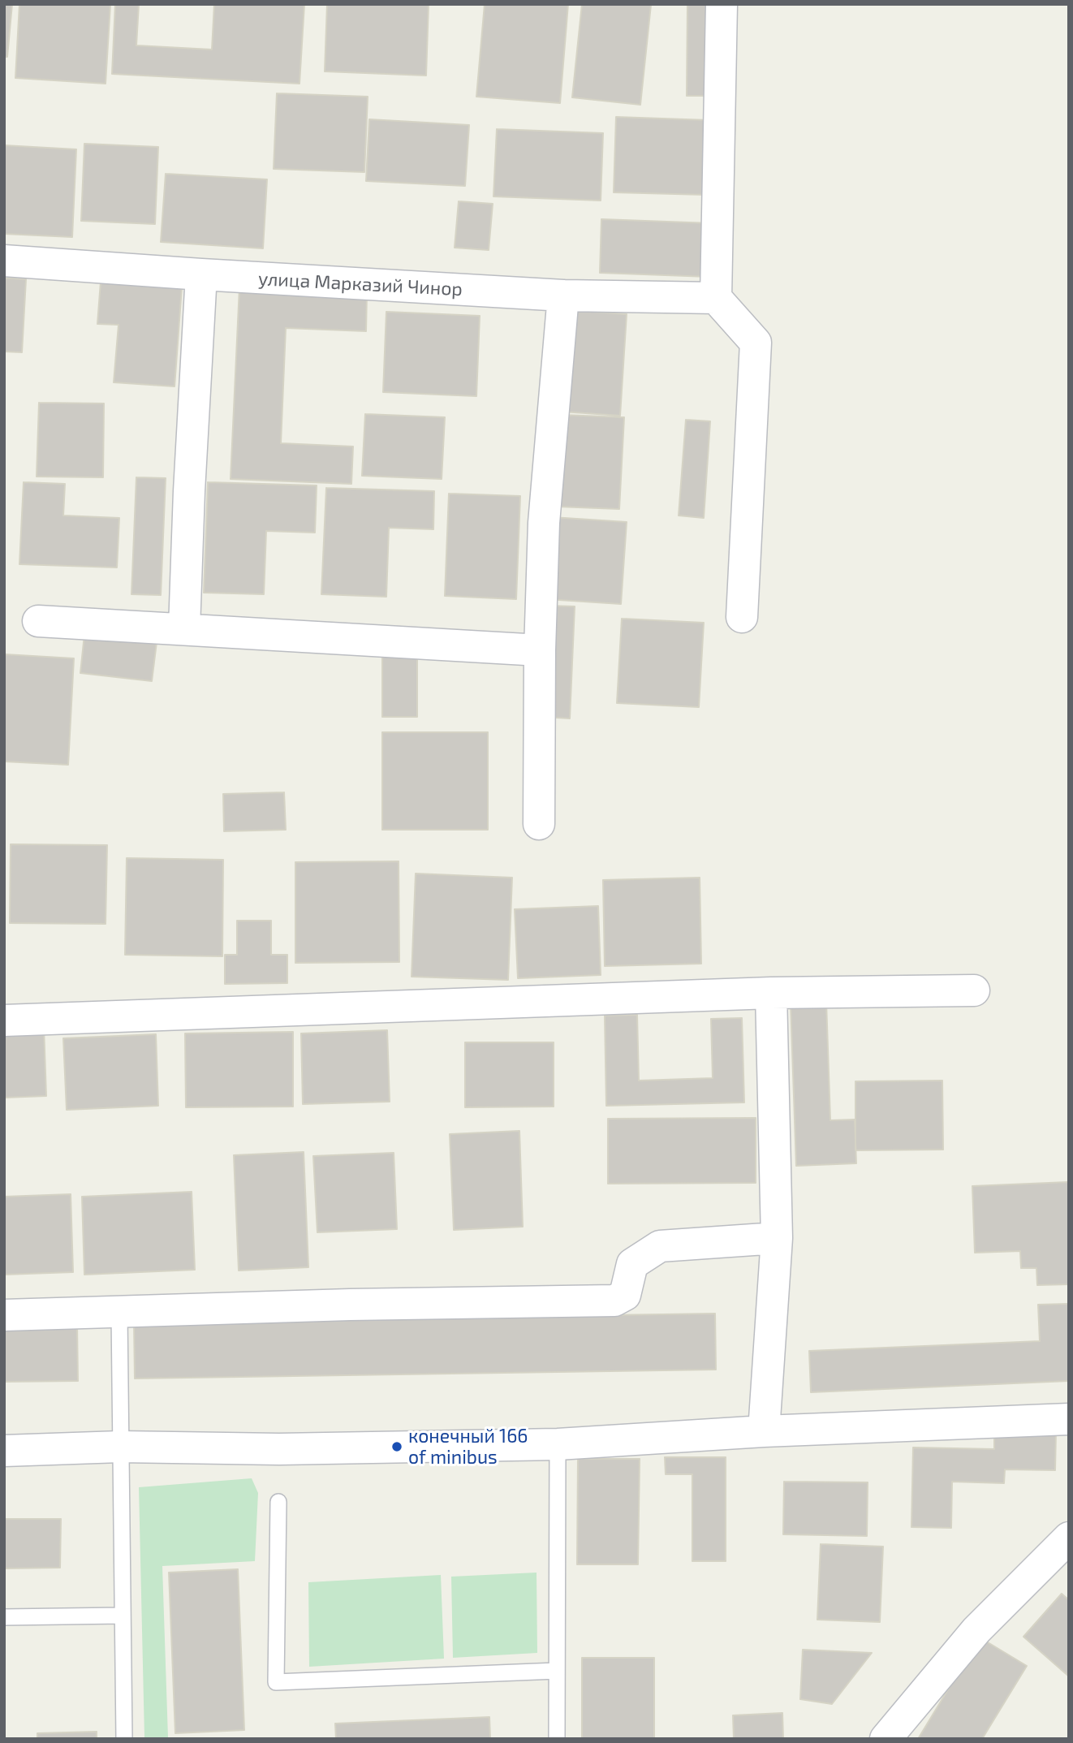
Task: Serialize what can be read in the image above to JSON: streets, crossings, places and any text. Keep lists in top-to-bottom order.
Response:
{
  "streets": {
    "street": ["улица Марказий Чинор"]
  },
  "places": ["конечный 166 of minibus"]
}
